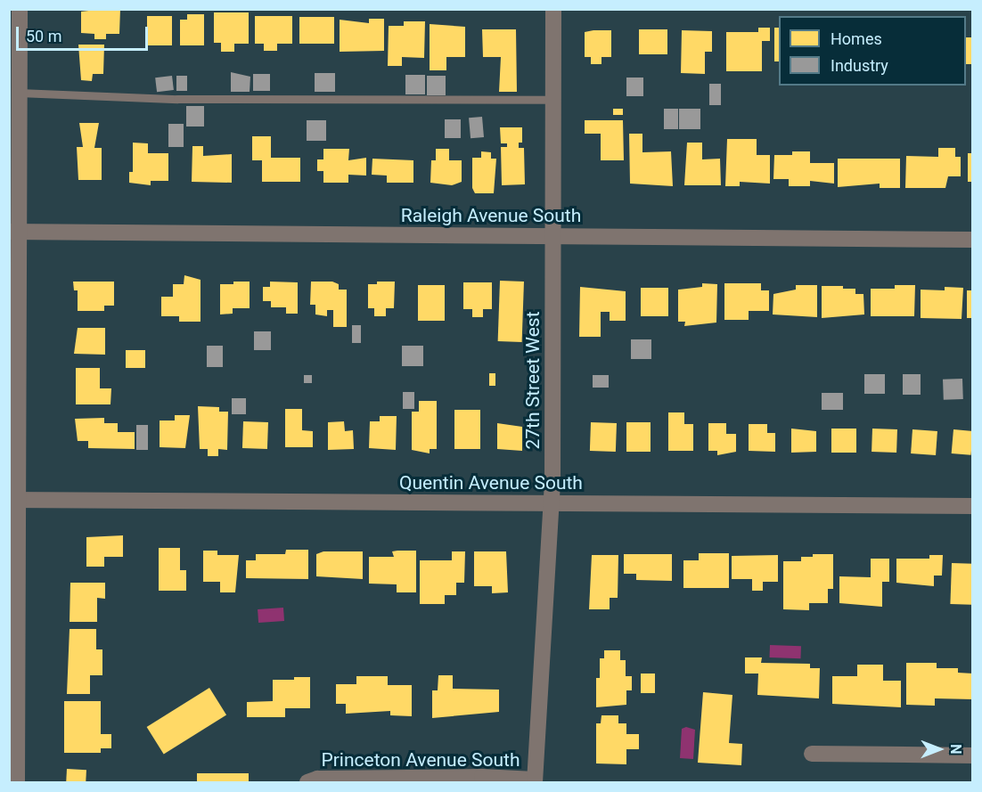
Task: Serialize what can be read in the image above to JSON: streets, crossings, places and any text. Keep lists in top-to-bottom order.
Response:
{
  "streets": {
    "street": [
      "Raleigh Avenue South",
      "27th Street West",
      "Quentin Avenue South",
      "Princeton Avenue South"
    ]
  },
  "crossings": [
    ["Raleigh Avenue South", "27th Street West"],
    ["27th Street West", "Quentin Avenue South"],
    ["27th Street West", "Princeton Avenue South"]
  ],
  "legend": ["Homes", "Industry"],
  "scale_bar": "50 m",
  "north": "right"
}
